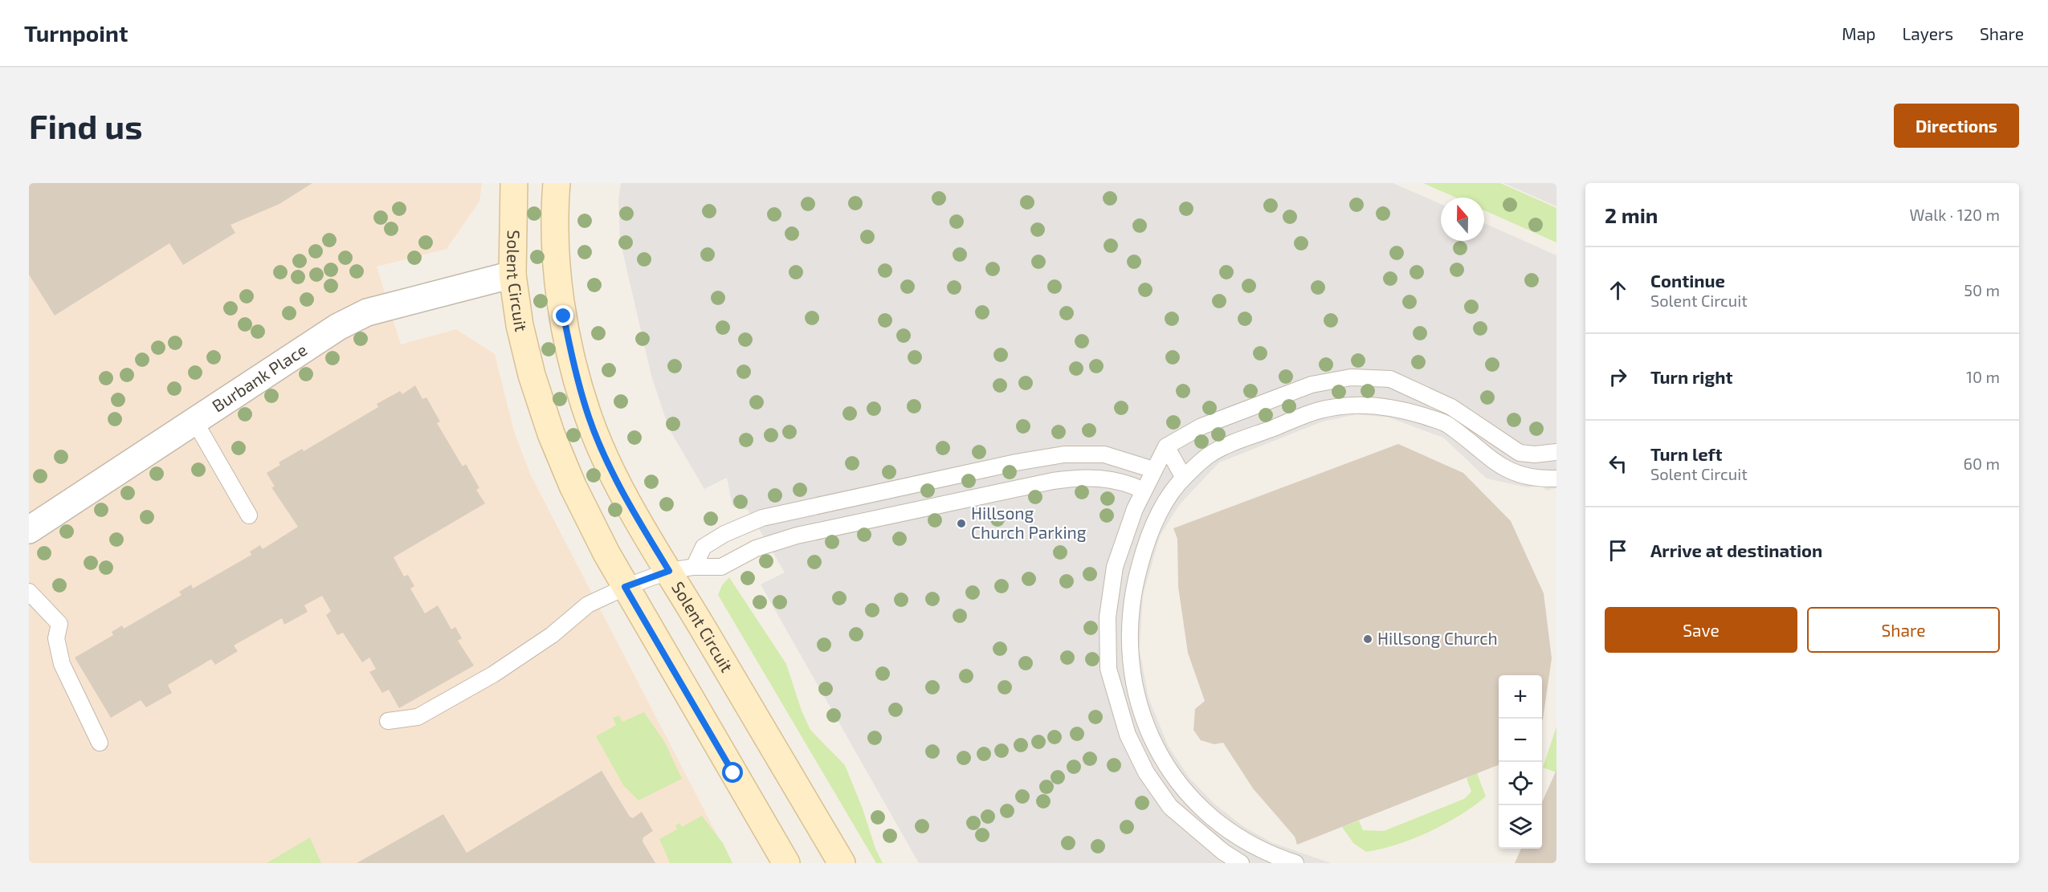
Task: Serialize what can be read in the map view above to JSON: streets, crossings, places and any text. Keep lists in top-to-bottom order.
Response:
{
  "streets": {
    "street": ["Solent Circuit", "Burbank Place"]
  },
  "crossings": [
    ["Solent Circuit", "Burbank Place"]
  ],
  "places": ["Hillsong Church Parking", "Hillsong Church"],
  "north": "top",
  "page": {
    "header": "Turnpoint",
    "nav": ["Map", "Layers", "Share"],
    "buttons": [
      "Directions",
      ["Save", "Share"]
    ],
    "title": "Find us",
    "heading": ["2 min", "Walk · 120 m"],
    "list": [
      ["Continue", "Solent Circuit", "50 m"],
      ["Turn right", "10 m"],
      ["Turn left", "Solent Circuit", "60 m"],
      "Arrive at destination"
    ],
    "map_buttons": ["+", "−"]
  }
}
